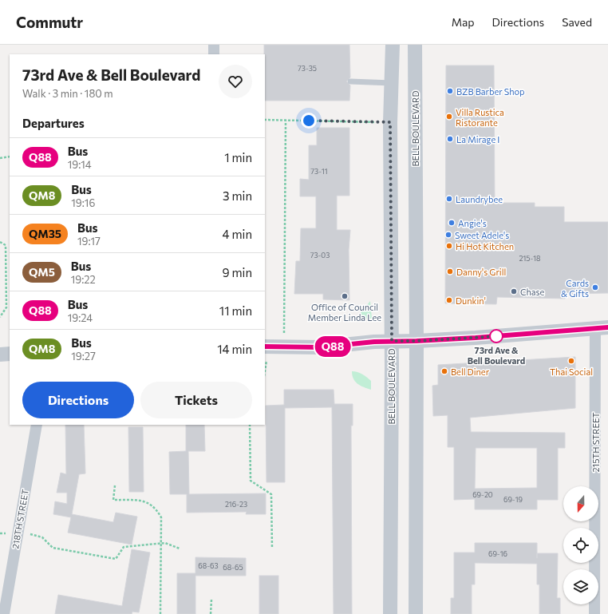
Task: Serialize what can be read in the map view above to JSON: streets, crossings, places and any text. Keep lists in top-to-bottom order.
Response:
{
  "streets": {
    "street": ["BELL BOULEVARD", "215TH STREET", "218TH STREET"]
  },
  "places": [
    "BZB Barber Shop",
    "Villa Rustica Ristorante",
    "La Mirage I",
    "Laundrybee",
    "Angie's",
    "Sweet Adele's",
    "Hi Hot Kitchen",
    "Danny's Grill",
    "Cards & Gifts",
    "Chase",
    "Office of Council Member Linda Lee",
    "Dunkin'",
    "73rd Ave & Bell Boulevard",
    "Thai Social",
    "Bell Diner"
  ],
  "lines": ["bus line Q88"],
  "house_numbers": [
    "73-35",
    "73-11",
    "73-03",
    "215-18",
    "69-20",
    "69-19",
    "216-23",
    "69-16",
    "68-63",
    "68-65"
  ],
  "north": "bottom",
  "page": {
    "header": "Commutr",
    "nav": ["Map", "Directions", "Saved"],
    "on_map": "Q88",
    "heading": [
      ["73rd Ave & Bell Boulevard", "Walk · 3 min · 180 m"],
      "Departures"
    ],
    "list": [
      {
        "mark": "Q88",
        "name": "Bus",
        "note": "19:14",
        "value": "1 min"
      },
      {
        "mark": "QM8",
        "name": "Bus",
        "note": "19:16",
        "value": "3 min"
      },
      {
        "mark": "QM35",
        "name": "Bus",
        "note": "19:17",
        "value": "4 min"
      },
      {
        "mark": "QM5",
        "name": "Bus",
        "note": "19:22",
        "value": "9 min"
      },
      {
        "mark": "Q88",
        "name": "Bus",
        "note": "19:24",
        "value": "11 min"
      },
      {
        "mark": "QM8",
        "name": "Bus",
        "note": "19:27",
        "value": "14 min"
      }
    ],
    "buttons": ["Directions", "Tickets"]
  }
}
